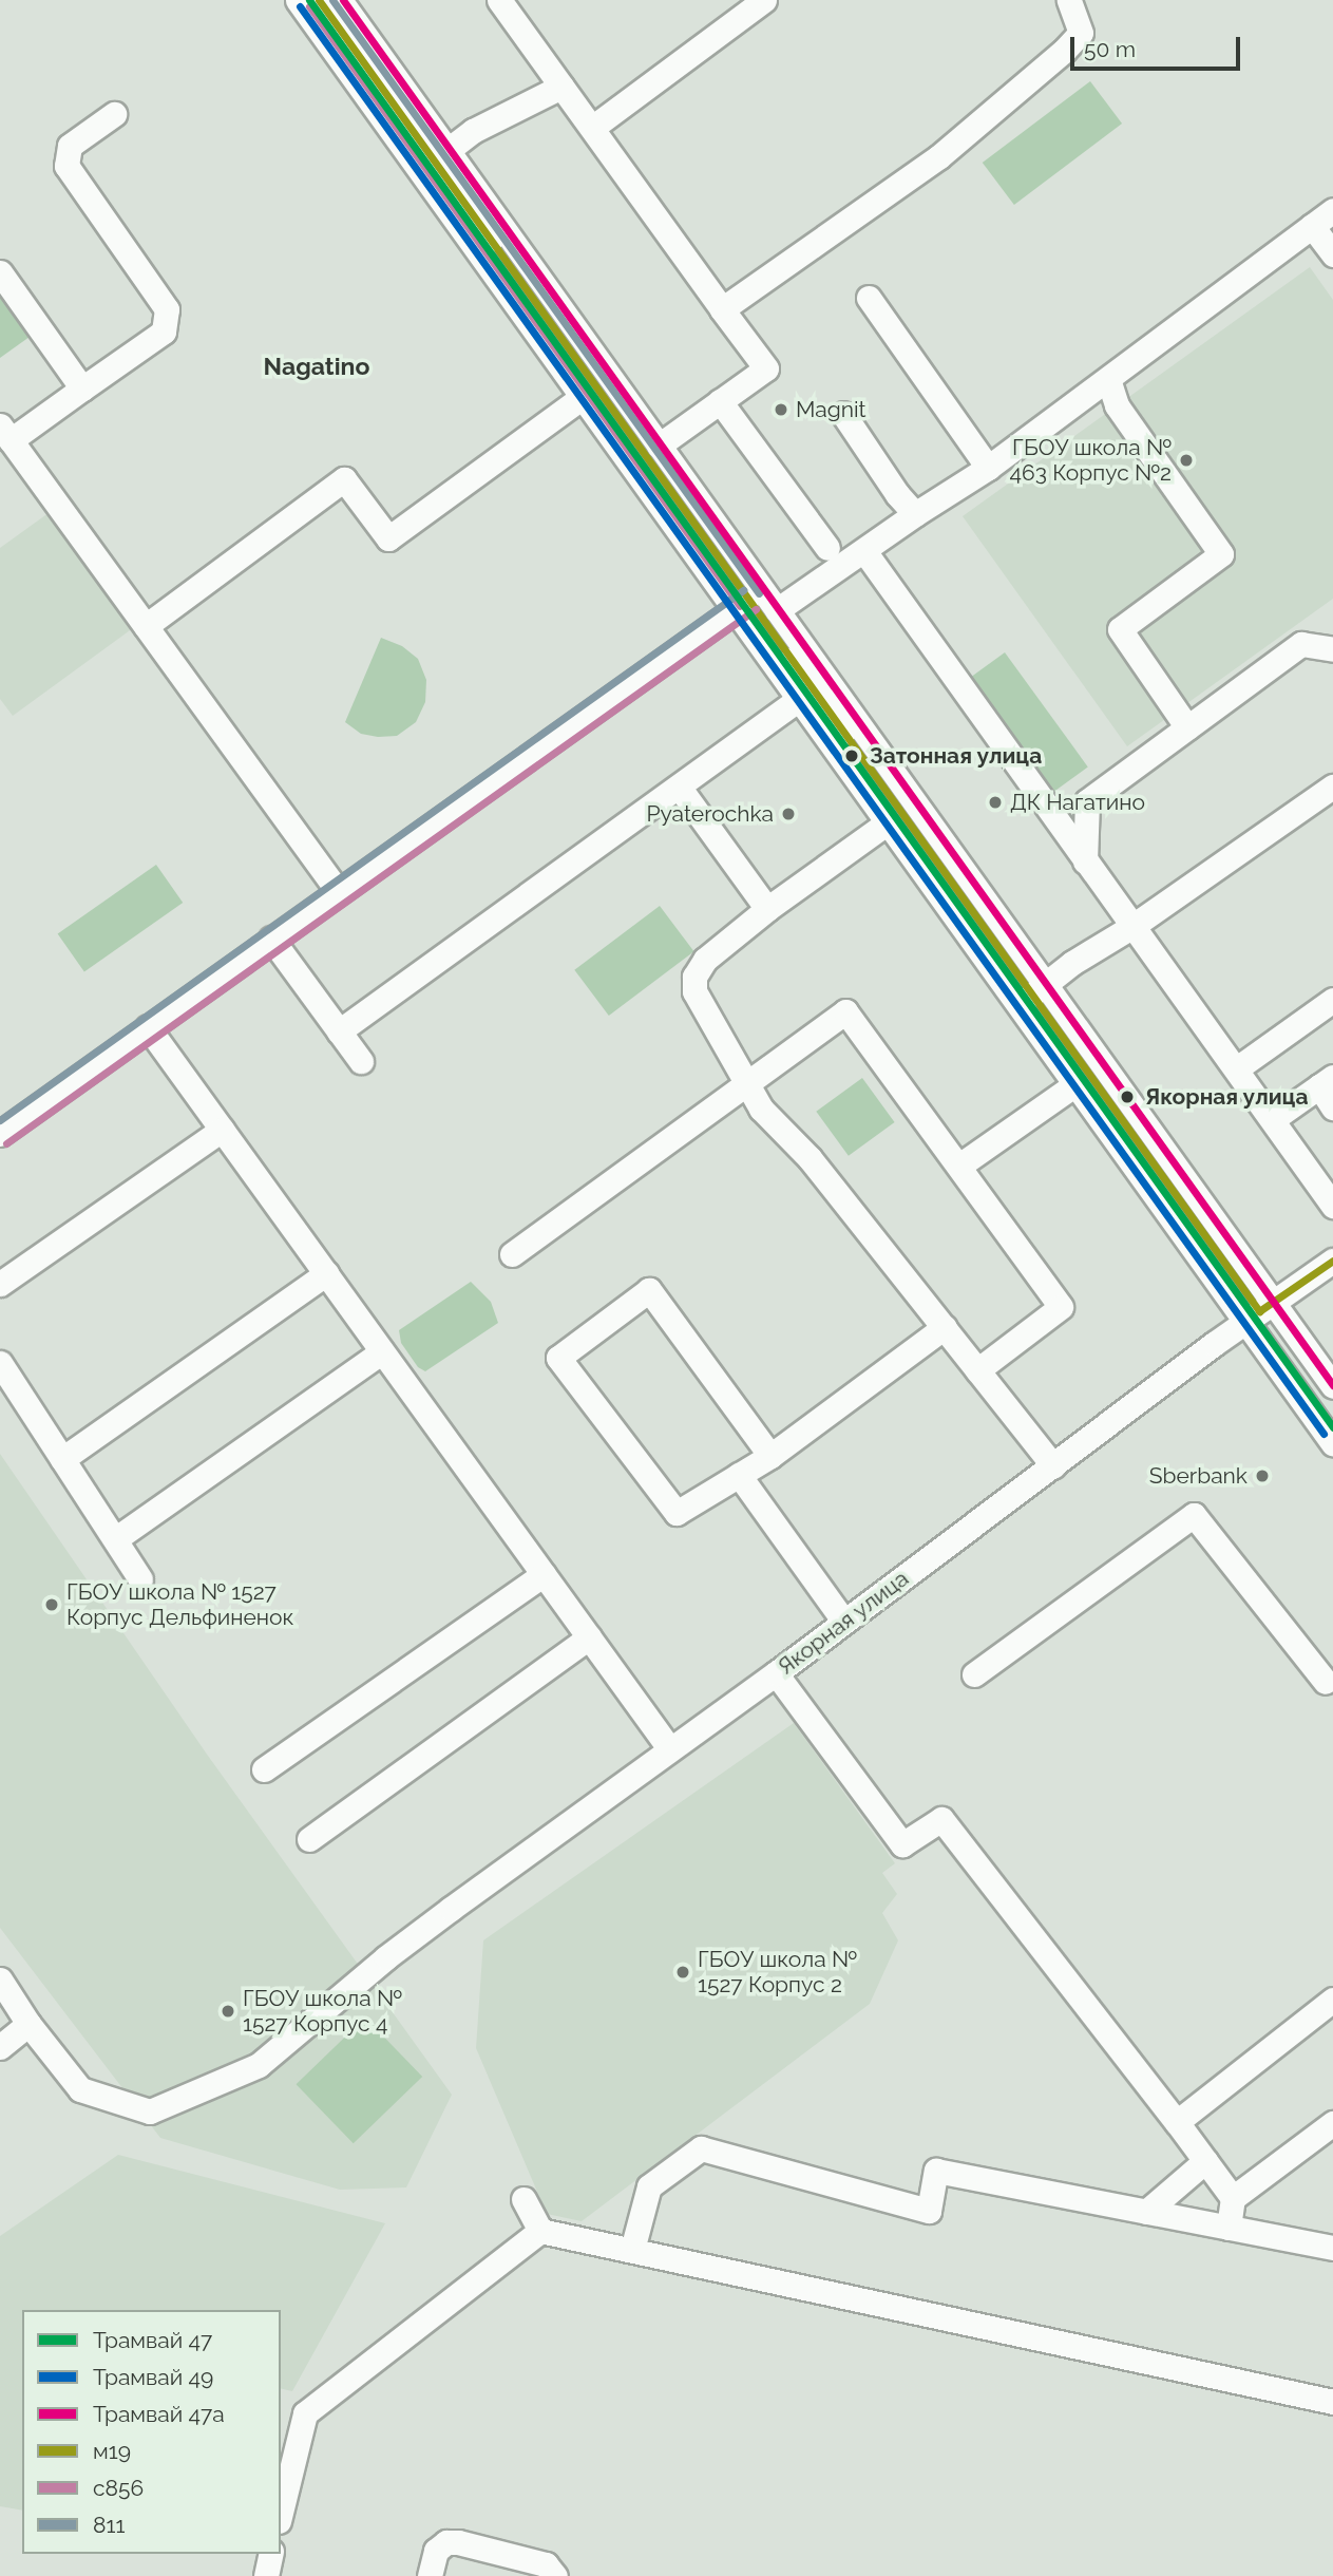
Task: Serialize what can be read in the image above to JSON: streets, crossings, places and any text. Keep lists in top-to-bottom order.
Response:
{
  "streets": {
    "street": ["Якорная улица"]
  },
  "districts": ["Nagatino"],
  "places": [
    "Magnit",
    "ГБОУ школа № 463 Корпус №2",
    "Затонная улица",
    "ДК Нагатино",
    "Pyaterochka",
    "Якорная улица",
    "Sberbank",
    "ГБОУ школа № 1527 Корпус Дельфиненок",
    "ГБОУ школа № 1527 Корпус 2",
    "ГБОУ школа № 1527 Корпус 4"
  ],
  "lines": [
    "tram line 47",
    "tram line 47а",
    "transit line м19",
    "transit line 811",
    "tram line 49",
    "transit line с856"
  ],
  "legend": [
    "Трамвай 47",
    "Трамвай 49",
    "Трамвай 47а",
    "м19",
    "с856",
    "811"
  ],
  "scale_bar": "50 m"
}
